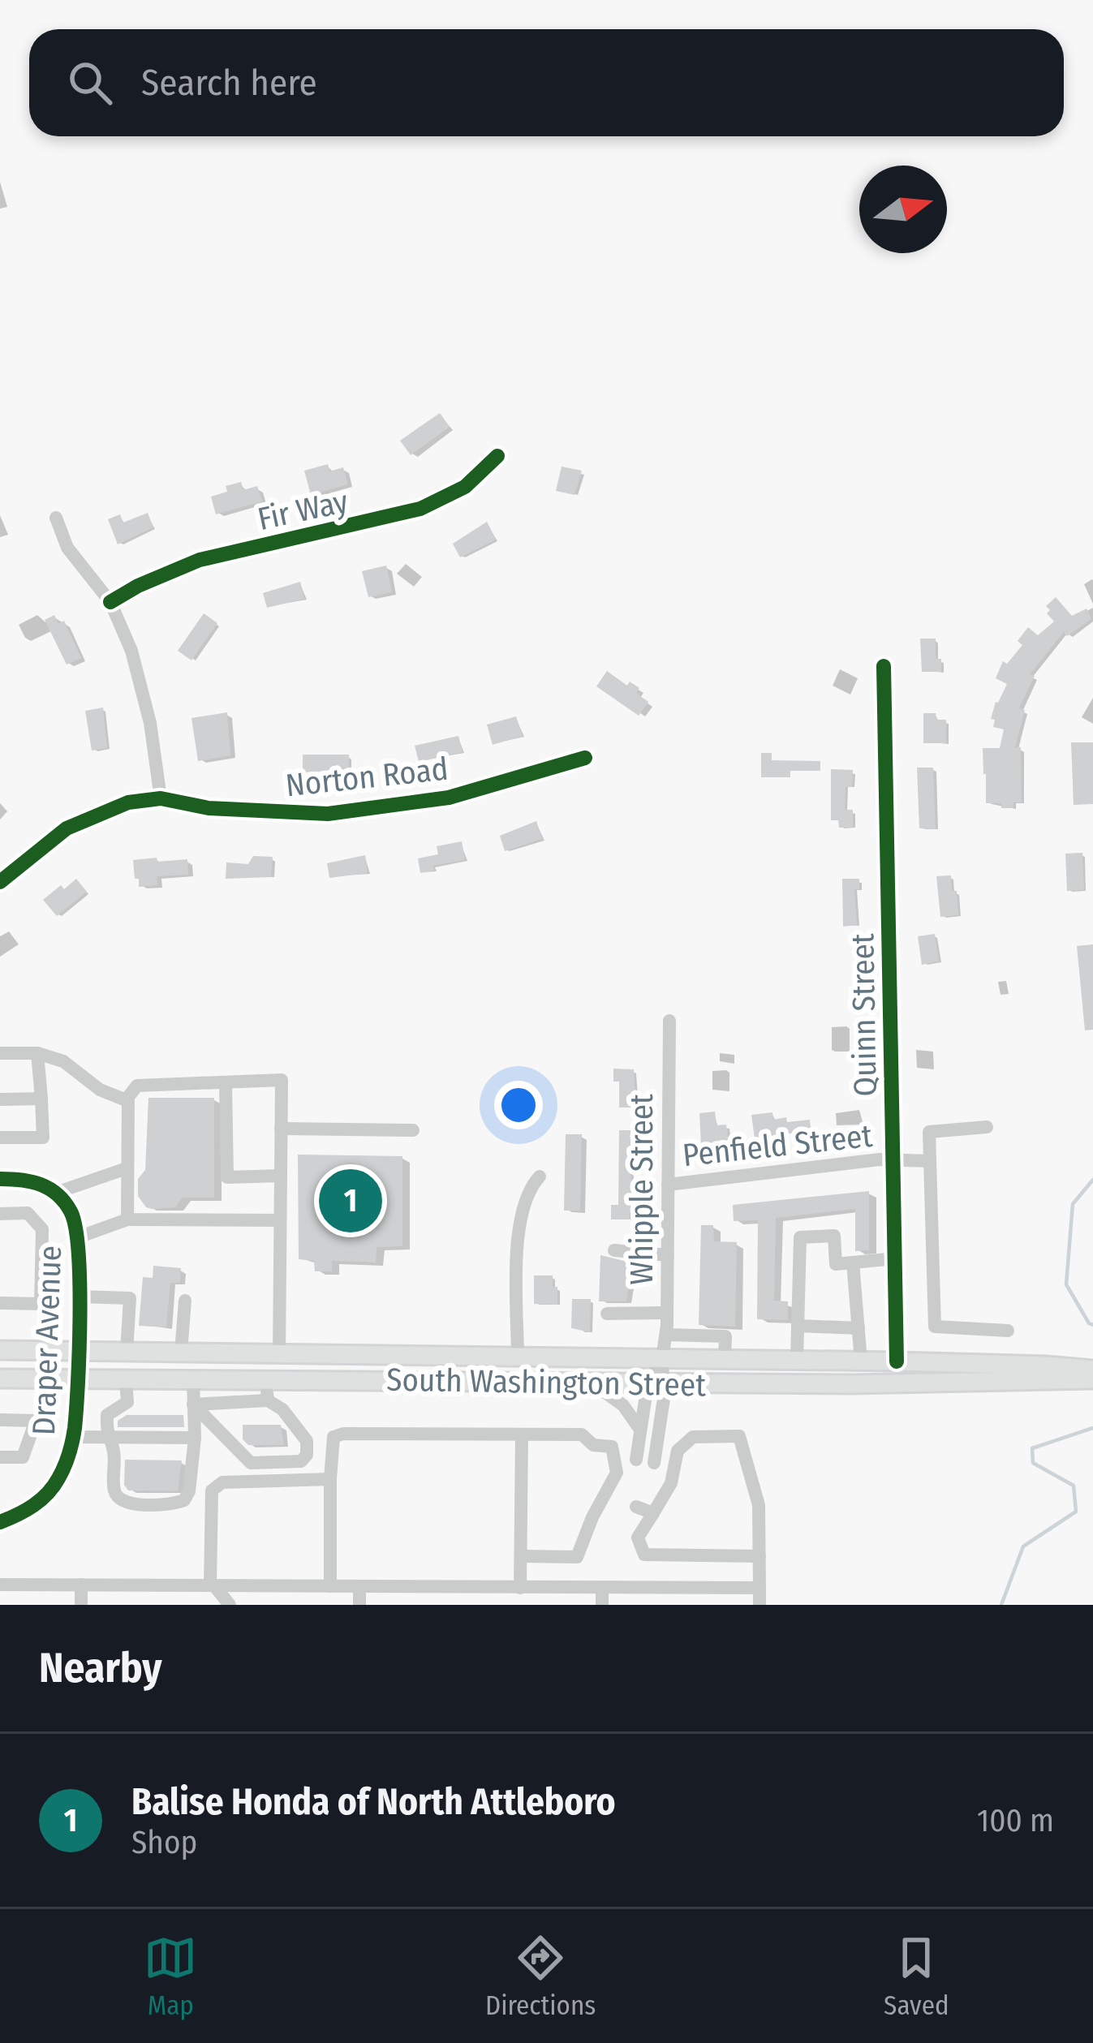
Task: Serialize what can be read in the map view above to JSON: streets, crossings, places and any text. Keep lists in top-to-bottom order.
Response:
{
  "streets": {
    "main road": ["South Washington Street"],
    "street": [
      "Fir Way",
      "Norton Road",
      "Quinn Street",
      "Penfield Street",
      "Whipple Street",
      "Draper Avenue"
    ]
  },
  "crossings": [
    ["Quinn Street", "Penfield Street"],
    ["Quinn Street", "South Washington Street"],
    ["Penfield Street", "Whipple Street"],
    ["Whipple Street", "South Washington Street"],
    ["Draper Avenue", "South Washington Street"]
  ],
  "north": "right",
  "page": {
    "search": "Search here",
    "pins": "1",
    "heading": "Nearby",
    "list": [
      {
        "mark": "1",
        "name": "Balise Honda of North Attleboro",
        "note": "Shop",
        "value": "100 m"
      }
    ],
    "nav": ["Map", "Directions", "Saved"]
  }
}
